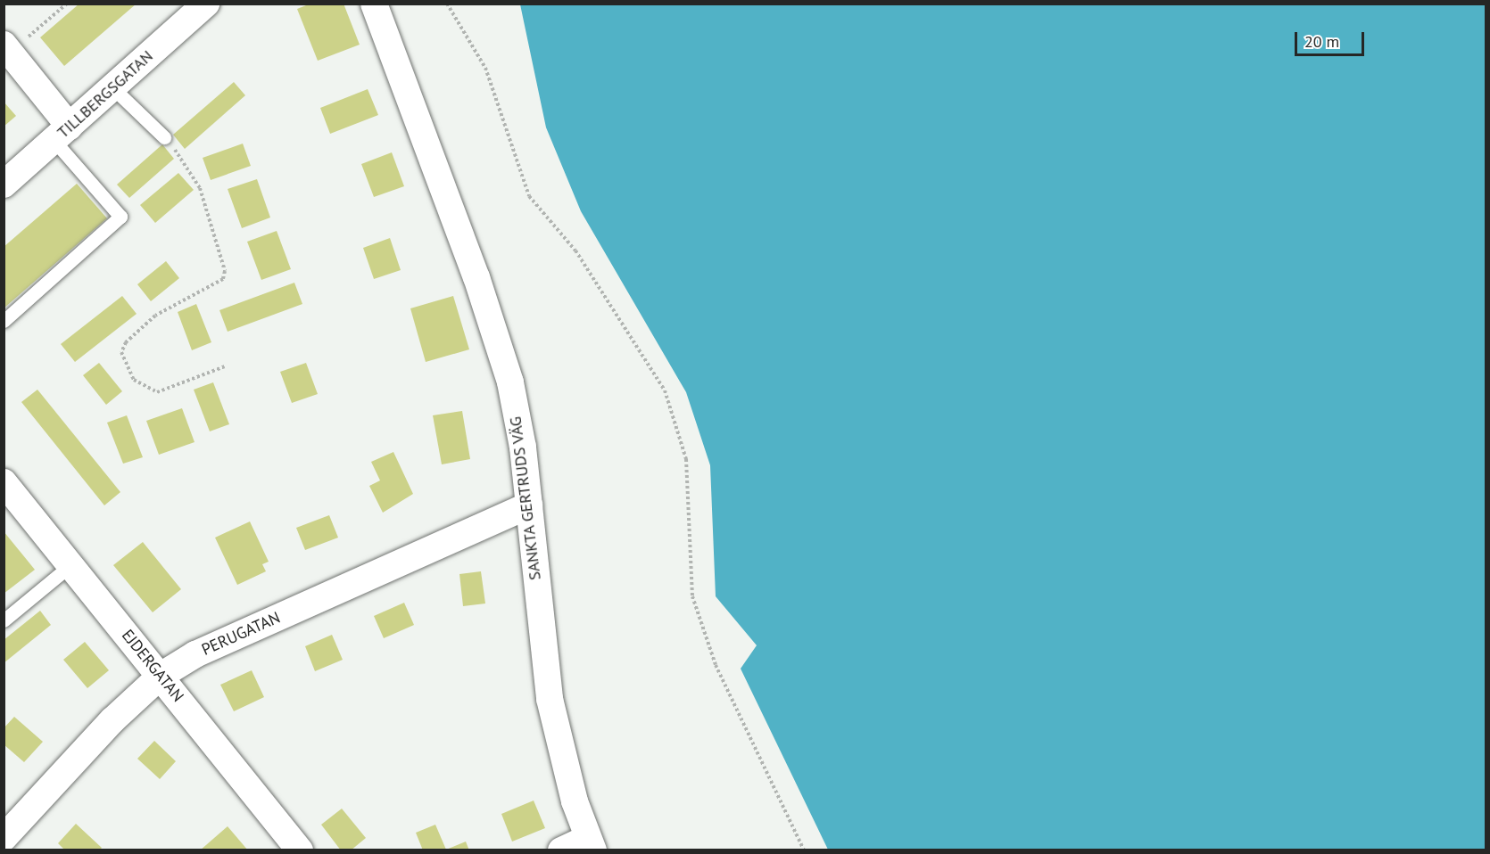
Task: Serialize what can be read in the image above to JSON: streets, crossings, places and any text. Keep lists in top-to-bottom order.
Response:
{
  "streets": {
    "street": [
      "TILLBERGSGATAN",
      "SANKTA GERTRUDS VÄG",
      "PERUGATAN",
      "EJDERGATAN"
    ]
  },
  "crossings": [
    ["SANKTA GERTRUDS VÄG", "PERUGATAN"],
    ["PERUGATAN", "EJDERGATAN"]
  ],
  "scale_bar": "20 m"
}
